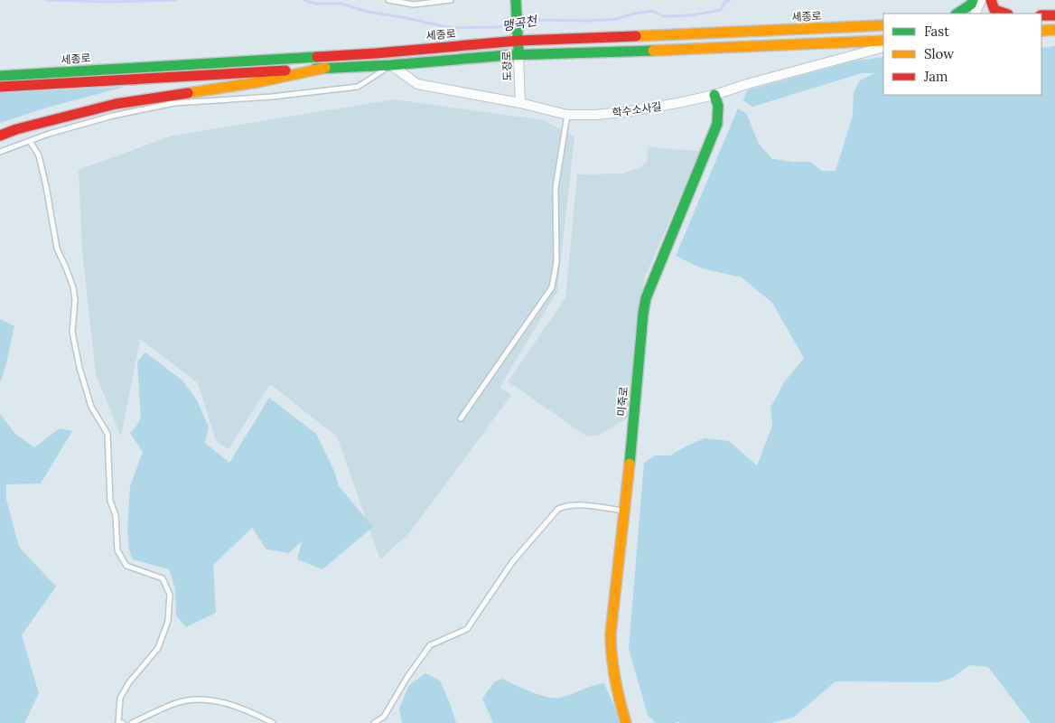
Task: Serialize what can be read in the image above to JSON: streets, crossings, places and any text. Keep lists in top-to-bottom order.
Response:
{
  "streets": {
    "main road": ["세종로", "도장로", "미죽로"],
    "street": ["학수소사길"]
  },
  "crossings": [
    ["세종로", "도장로"],
    ["도장로", "학수소사길"],
    ["학수소사길", "미죽로"]
  ],
  "water": ["맹곡천"],
  "legend": ["Fast", "Slow", "Jam"]
}
